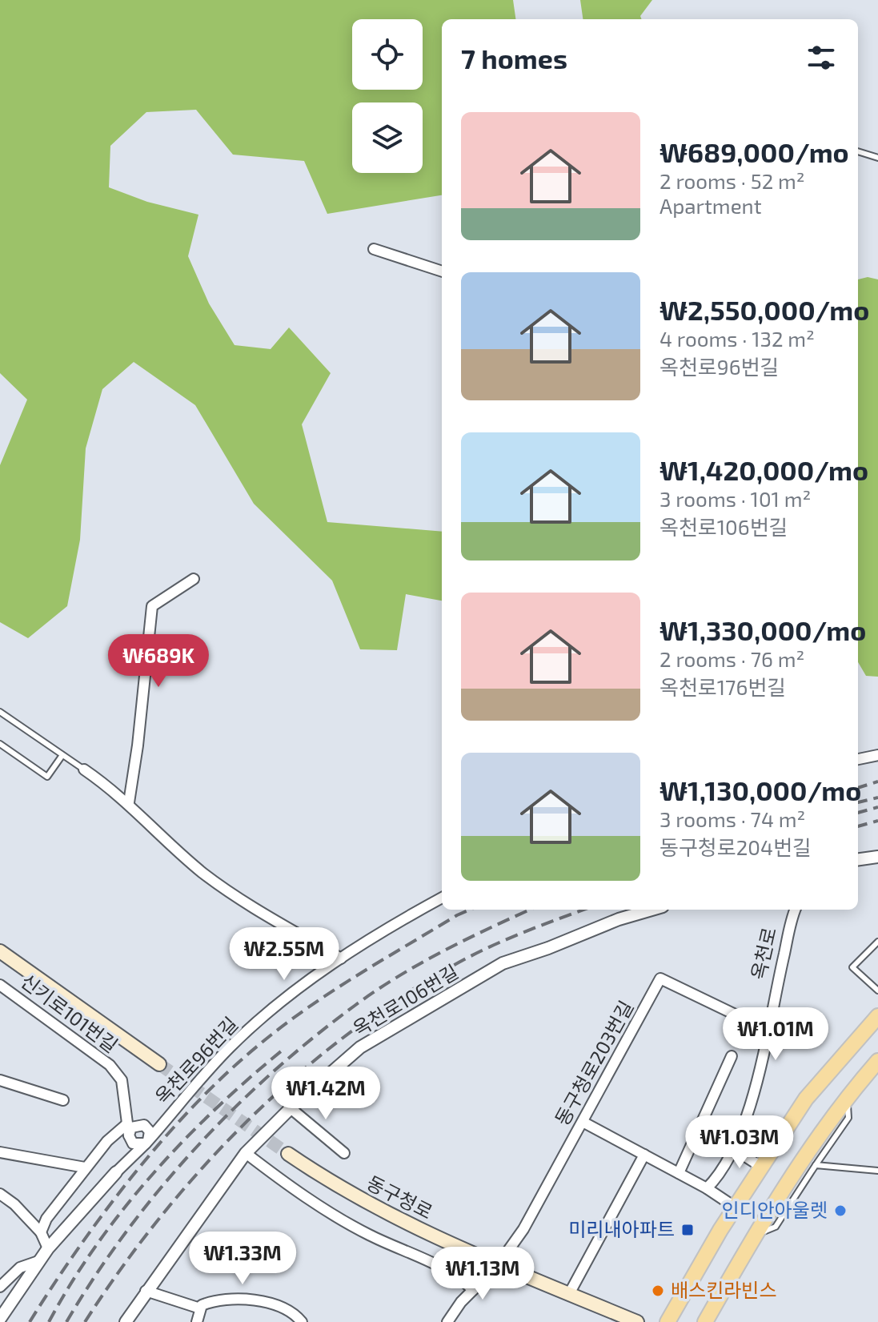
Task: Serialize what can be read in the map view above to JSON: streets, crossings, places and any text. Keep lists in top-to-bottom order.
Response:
{
  "streets": {
    "main road": ["동구청로"],
    "street": [
      "옥천로",
      "옥천로106번길",
      "신기로101번길",
      "옥천로96번길",
      "동구청로203번길"
    ]
  },
  "crossings": [
    ["옥천로", "동구청로203번길"],
    ["신기로101번길", "옥천로96번길"],
    ["동구청로203번길", "동구청로"]
  ],
  "places": {
    "other": ["인디안아울렛", "배스킨라빈스"],
    "transit": ["미리내아파트"]
  },
  "page": {
    "heading": "7 homes",
    "list": [
      {
        "name": "₩689,000/mo",
        "note": "2 rooms · 52 m² · Apartment"
      },
      {
        "name": "₩2,550,000/mo",
        "note": "4 rooms · 132 m² · 옥천로96번길"
      },
      {
        "name": "₩1,420,000/mo",
        "note": "3 rooms · 101 m² · 옥천로106번길"
      },
      {
        "name": "₩1,330,000/mo",
        "note": "2 rooms · 76 m² · 옥천로176번길"
      },
      {
        "name": "₩1,130,000/mo",
        "note": "3 rooms · 74 m² · 동구청로204번길"
      }
    ],
    "price": [
      "₩689K",
      "₩2.55M",
      "₩1.01M",
      "₩1.42M",
      "₩1.03M",
      "₩1.33M",
      "₩1.13M"
    ]
  }
}
